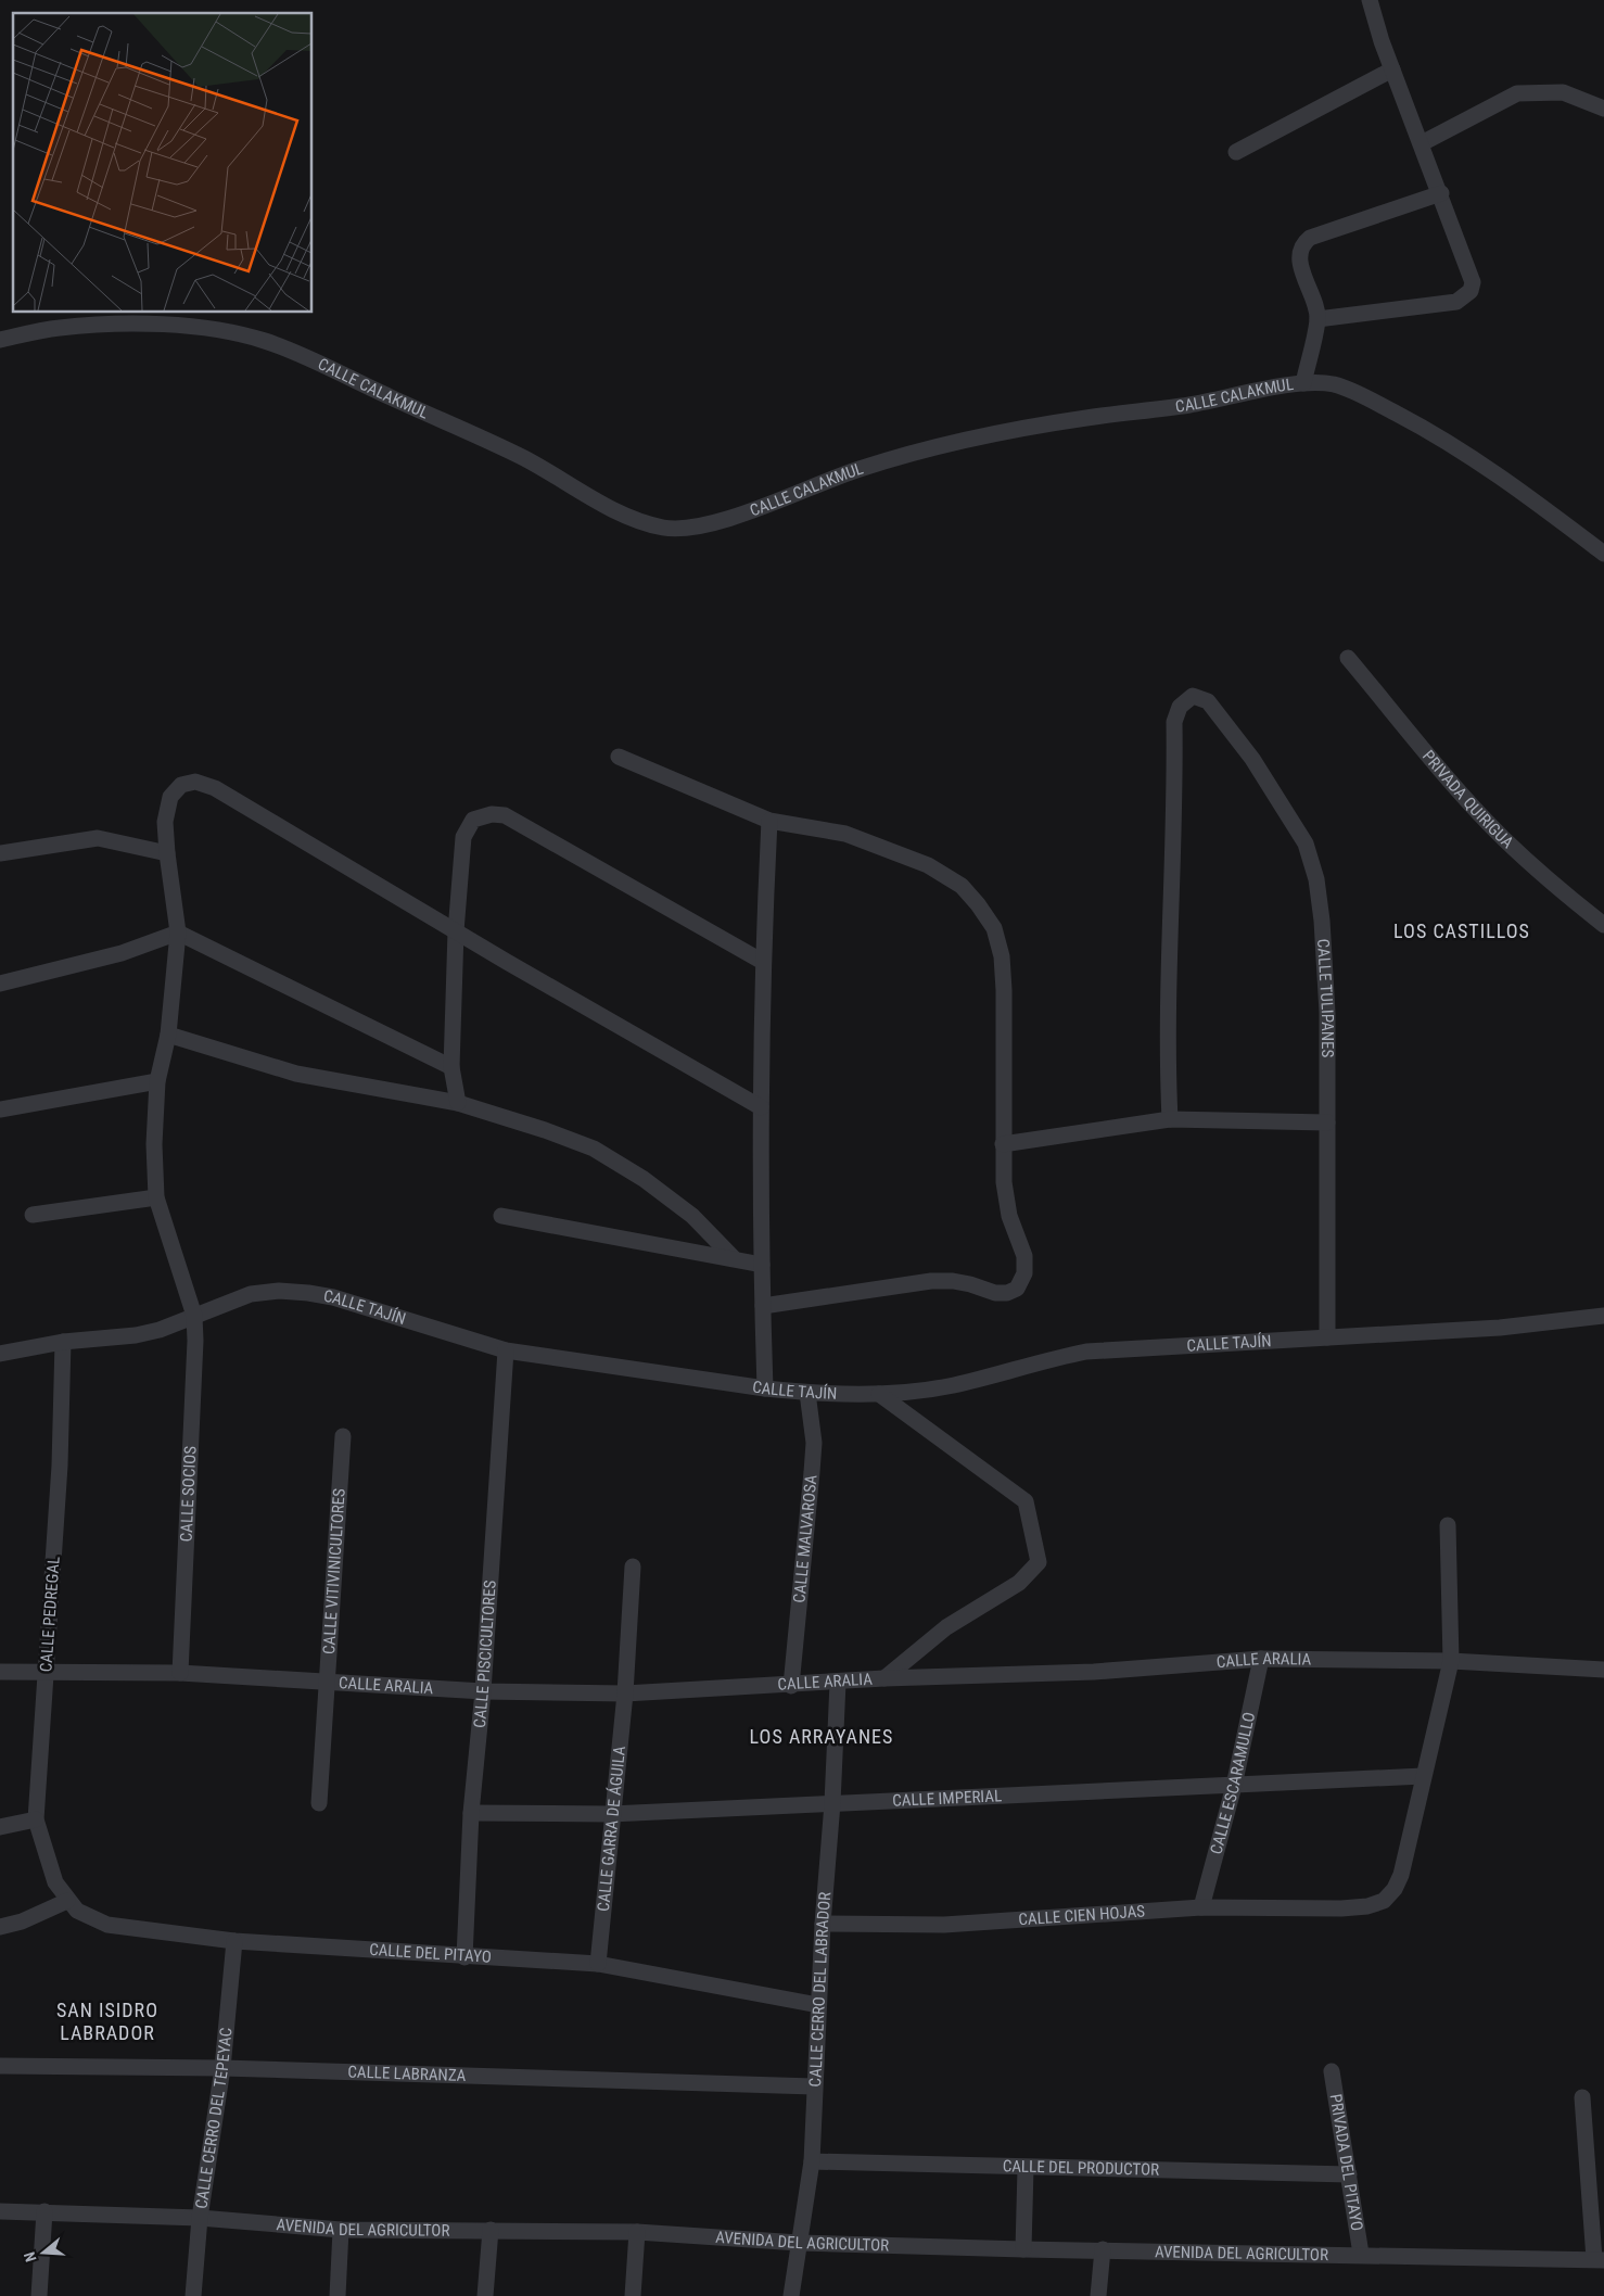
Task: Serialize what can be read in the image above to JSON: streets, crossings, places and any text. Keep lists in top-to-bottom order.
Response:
{
  "streets": {
    "street": [
      "CALLE CALAKMUL",
      "PRIVADA QUIRIGUA",
      "CALLE TULIPANES",
      "CALLE TAJÍN",
      "CALLE SOCIOS",
      "CALLE MALVAROSA",
      "CALLE VITIVINICULTORES",
      "CALLE PEDREGAL",
      "CALLE PISCICULTORES",
      "CALLE ARALIA",
      "CALLE ESCARAMULLO",
      "CALLE IMPERIAL",
      "CALLE GARRA DE ÁGUILA",
      "CALLE CIEN HOJAS",
      "CALLE DEL PITAYO",
      "CALLE CERRO DEL LABRADOR",
      "CALLE LABRANZA",
      "CALLE CERRO DEL TEPEYAC",
      "PRIVADA DEL PITAYO",
      "CALLE DEL PRODUCTOR",
      "AVENIDA DEL AGRICULTOR"
    ]
  },
  "crossings": [
    ["CALLE TULIPANES", "CALLE TAJÍN"],
    ["CALLE TAJÍN", "CALLE SOCIOS"],
    ["CALLE TAJÍN", "CALLE MALVAROSA"],
    ["CALLE TAJÍN", "CALLE PEDREGAL"],
    ["CALLE TAJÍN", "CALLE PISCICULTORES"],
    ["CALLE SOCIOS", "CALLE ARALIA"],
    ["CALLE MALVAROSA", "CALLE ARALIA"],
    ["CALLE VITIVINICULTORES", "CALLE ARALIA"],
    ["CALLE PEDREGAL", "CALLE ARALIA"],
    ["CALLE PEDREGAL", "CALLE DEL PITAYO"],
    ["CALLE PISCICULTORES", "CALLE ARALIA"],
    ["CALLE PISCICULTORES", "CALLE IMPERIAL"],
    ["CALLE PISCICULTORES", "CALLE DEL PITAYO"],
    ["CALLE ARALIA", "CALLE ESCARAMULLO"],
    ["CALLE ARALIA", "CALLE GARRA DE ÁGUILA"],
    ["CALLE ARALIA", "CALLE CIEN HOJAS"],
    ["CALLE ARALIA", "CALLE CERRO DEL LABRADOR"],
    ["CALLE ESCARAMULLO", "CALLE IMPERIAL"],
    ["CALLE ESCARAMULLO", "CALLE CIEN HOJAS"],
    ["CALLE IMPERIAL", "CALLE GARRA DE ÁGUILA"],
    ["CALLE IMPERIAL", "CALLE CIEN HOJAS"],
    ["CALLE IMPERIAL", "CALLE CERRO DEL LABRADOR"],
    ["CALLE GARRA DE ÁGUILA", "CALLE DEL PITAYO"],
    ["CALLE CIEN HOJAS", "CALLE CERRO DEL LABRADOR"],
    ["CALLE DEL PITAYO", "CALLE CERRO DEL LABRADOR"],
    ["CALLE DEL PITAYO", "CALLE CERRO DEL TEPEYAC"],
    ["CALLE CERRO DEL LABRADOR", "CALLE LABRANZA"],
    ["CALLE CERRO DEL LABRADOR", "CALLE DEL PRODUCTOR"],
    ["CALLE CERRO DEL LABRADOR", "AVENIDA DEL AGRICULTOR"],
    ["CALLE LABRANZA", "CALLE CERRO DEL TEPEYAC"],
    ["CALLE CERRO DEL TEPEYAC", "AVENIDA DEL AGRICULTOR"],
    ["PRIVADA DEL PITAYO", "CALLE DEL PRODUCTOR"],
    ["PRIVADA DEL PITAYO", "AVENIDA DEL AGRICULTOR"]
  ],
  "districts": ["LOS CASTILLOS", "LOS ARRAYANES", "SAN ISIDRO LABRADOR"],
  "north": "left"
}
